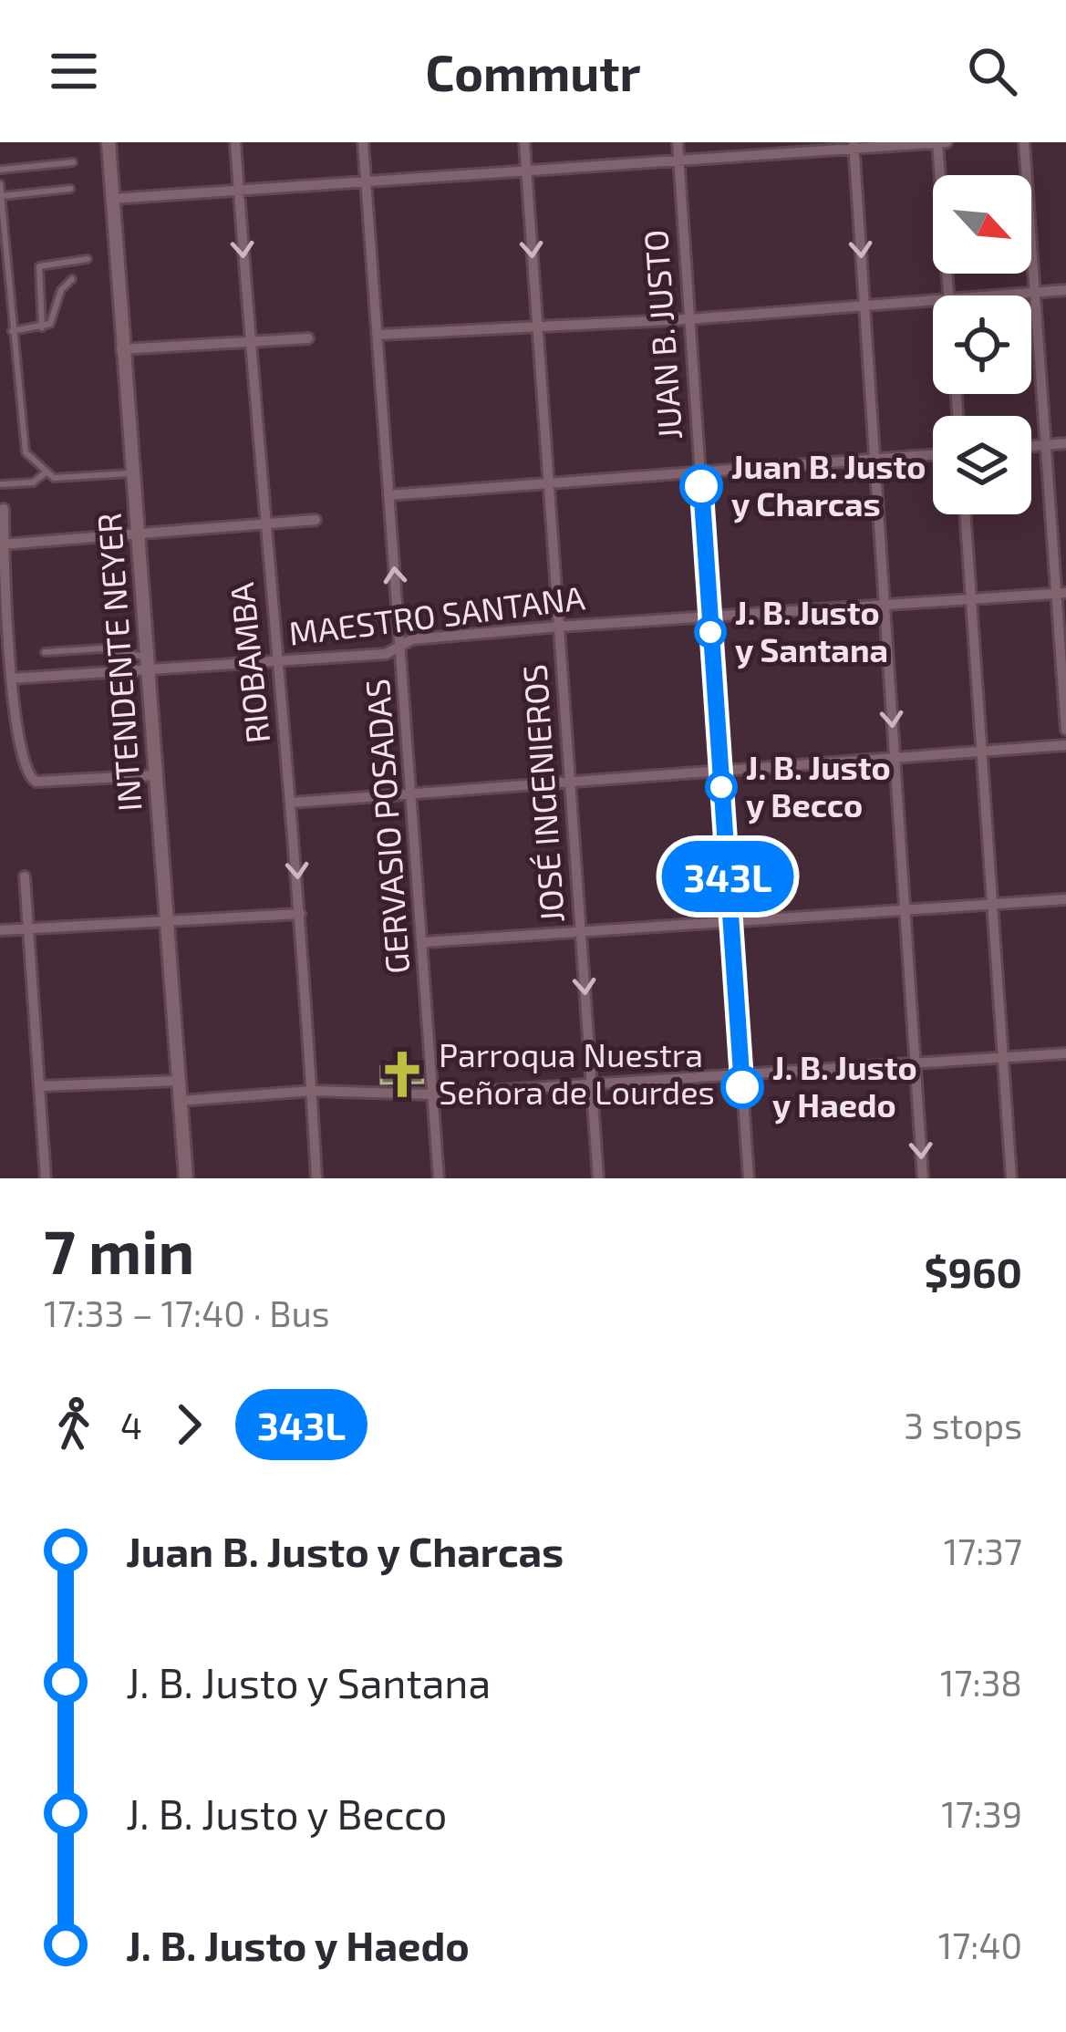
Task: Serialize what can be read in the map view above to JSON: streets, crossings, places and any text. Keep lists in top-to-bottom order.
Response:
{
  "streets": {
    "street": [
      "JUAN B. JUSTO",
      "MAESTRO SANTANA",
      "INTENDENTE NEYER",
      "RIOBAMBA",
      "JOSÉ INGENIEROS",
      "GERVASIO POSADAS"
    ]
  },
  "crossings": [
    ["JUAN B. JUSTO", "MAESTRO SANTANA"],
    ["MAESTRO SANTANA", "INTENDENTE NEYER"],
    ["MAESTRO SANTANA", "RIOBAMBA"],
    ["MAESTRO SANTANA", "JOSÉ INGENIEROS"],
    ["MAESTRO SANTANA", "GERVASIO POSADAS"]
  ],
  "places": {
    "other": [
      "Juan B. Justo y Charcas",
      "J. B. Justo y Santana",
      "J. B. Justo y Becco",
      "J. B. Justo y Haedo"
    ],
    "church": ["Parroqua Nuestra Señora de Lourdes"]
  },
  "lines": ["bus line 343L"],
  "north": "bottom right",
  "page": {
    "header": "Commutr",
    "on_map": "343L",
    "heading": ["7 min", "17:33 – 17:40 · Bus", "$960"],
    "legs": ["4", "343L", "3 stops"],
    "list": [
      {
        "name": "Juan B. Justo y Charcas",
        "value": "17:37"
      },
      {
        "name": "J. B. Justo y Santana",
        "value": "17:38"
      },
      {
        "name": "J. B. Justo y Becco",
        "value": "17:39"
      },
      {
        "name": "J. B. Justo y Haedo",
        "value": "17:40"
      }
    ]
  }
}
